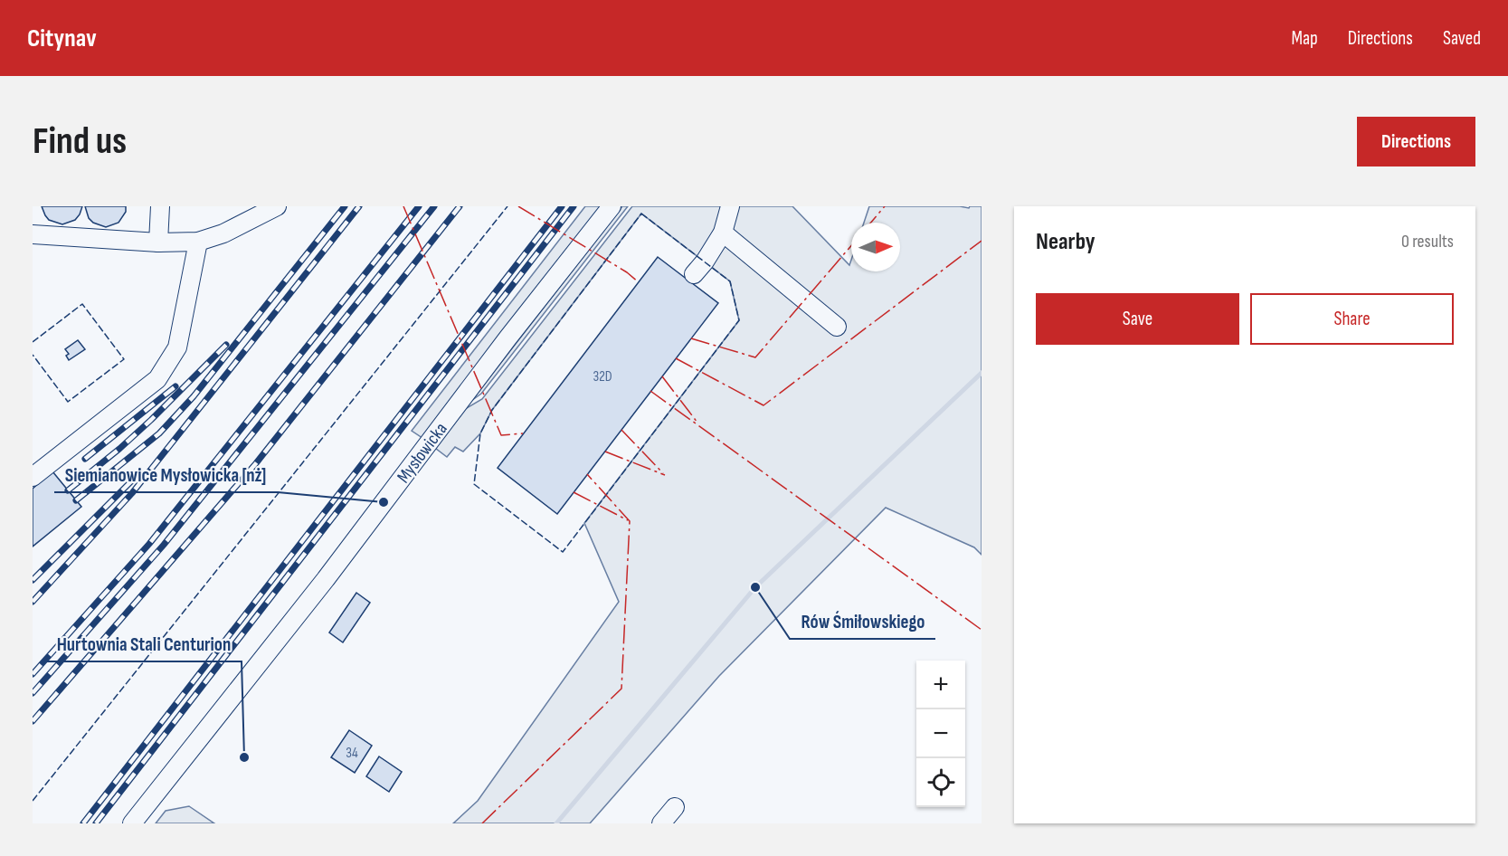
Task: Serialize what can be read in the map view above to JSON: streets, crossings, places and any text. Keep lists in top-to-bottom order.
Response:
{
  "streets": {
    "street": ["Mysłowicka"]
  },
  "places": ["Siemianowice Mysłowicka [nż]", "Rów Śmiłowskiego", "Hurtownia Stali Centurion"],
  "house_numbers": ["32D", "34"],
  "north": "right",
  "page": {
    "header": "Citynav",
    "nav": ["Map", "Directions", "Saved"],
    "buttons": [
      "Directions",
      ["Save", "Share"]
    ],
    "title": "Find us",
    "heading": ["Nearby", "0 results"],
    "map_buttons": ["+", "−"]
  }
}
